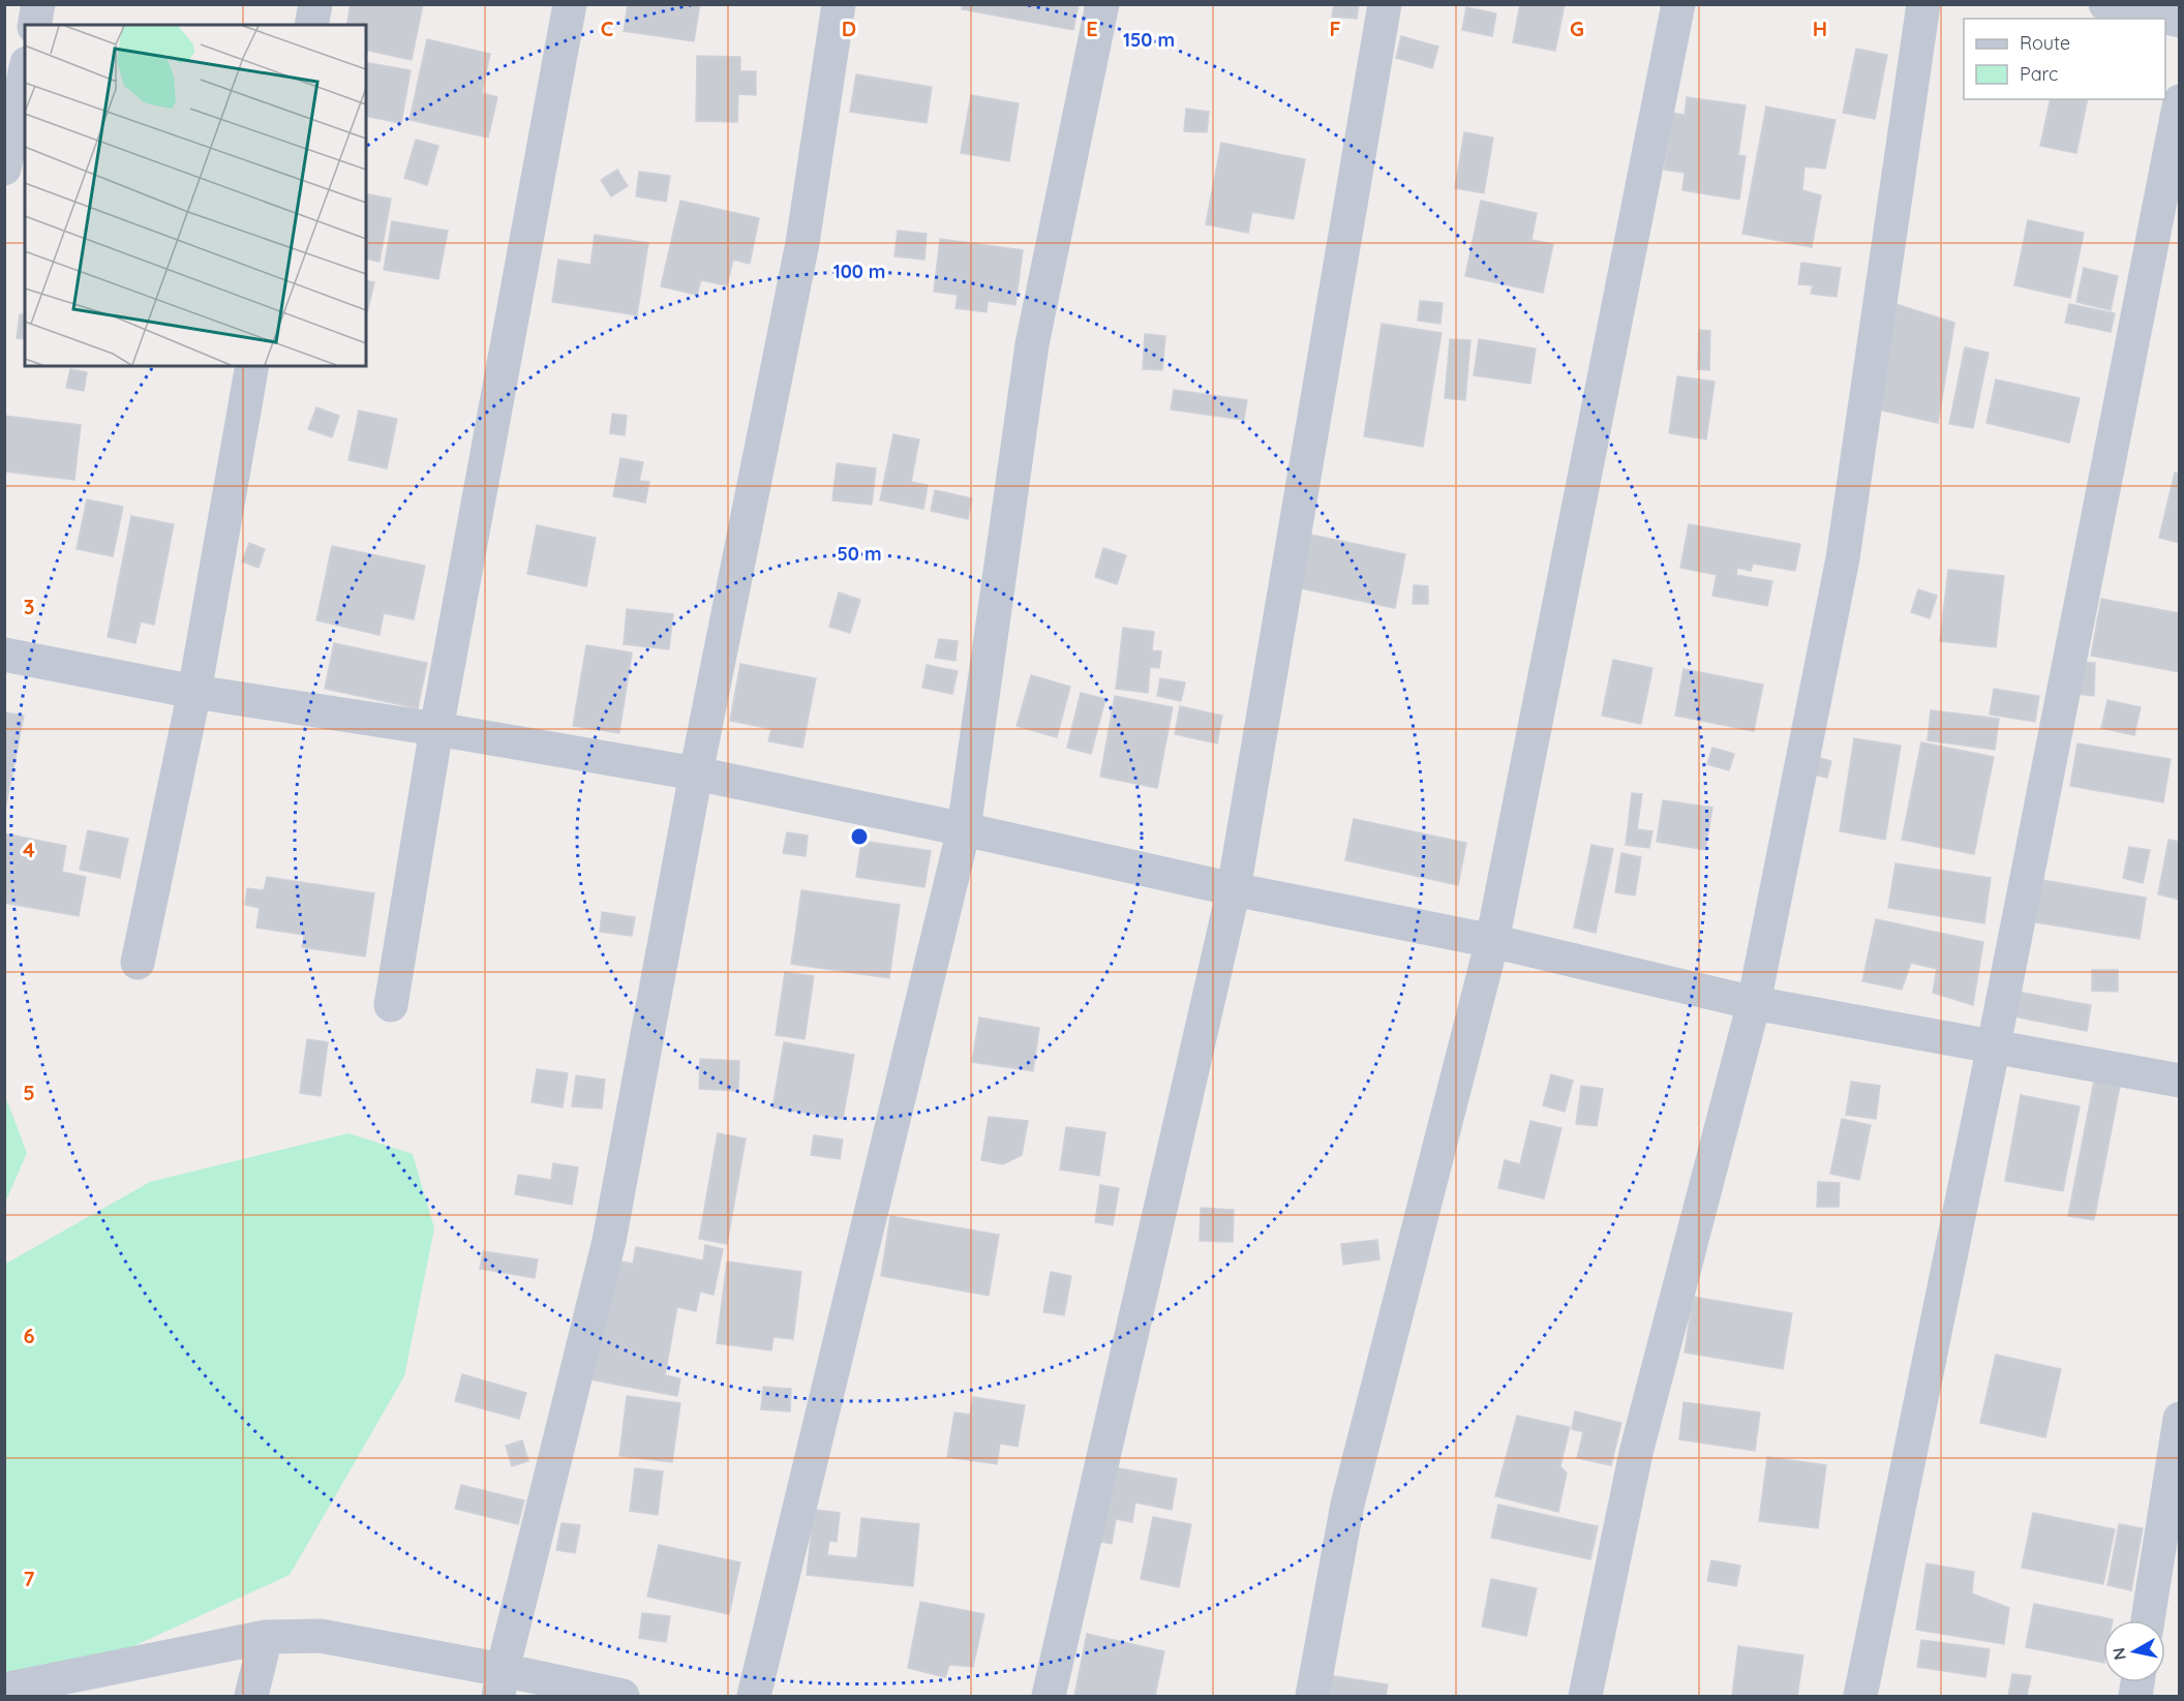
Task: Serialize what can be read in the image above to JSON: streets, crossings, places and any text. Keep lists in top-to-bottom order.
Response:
{
  "legend": ["Route", "Parc"],
  "north": "left",
  "grid": {
    "columns": [
      "C",
      "D",
      "E",
      "F",
      "G",
      "H"
    ],
    "rows": [
      "3",
      "4",
      "5",
      "6",
      "7"
    ]
  },
  "rings": ["150 m", "100 m", "50 m"]
}
